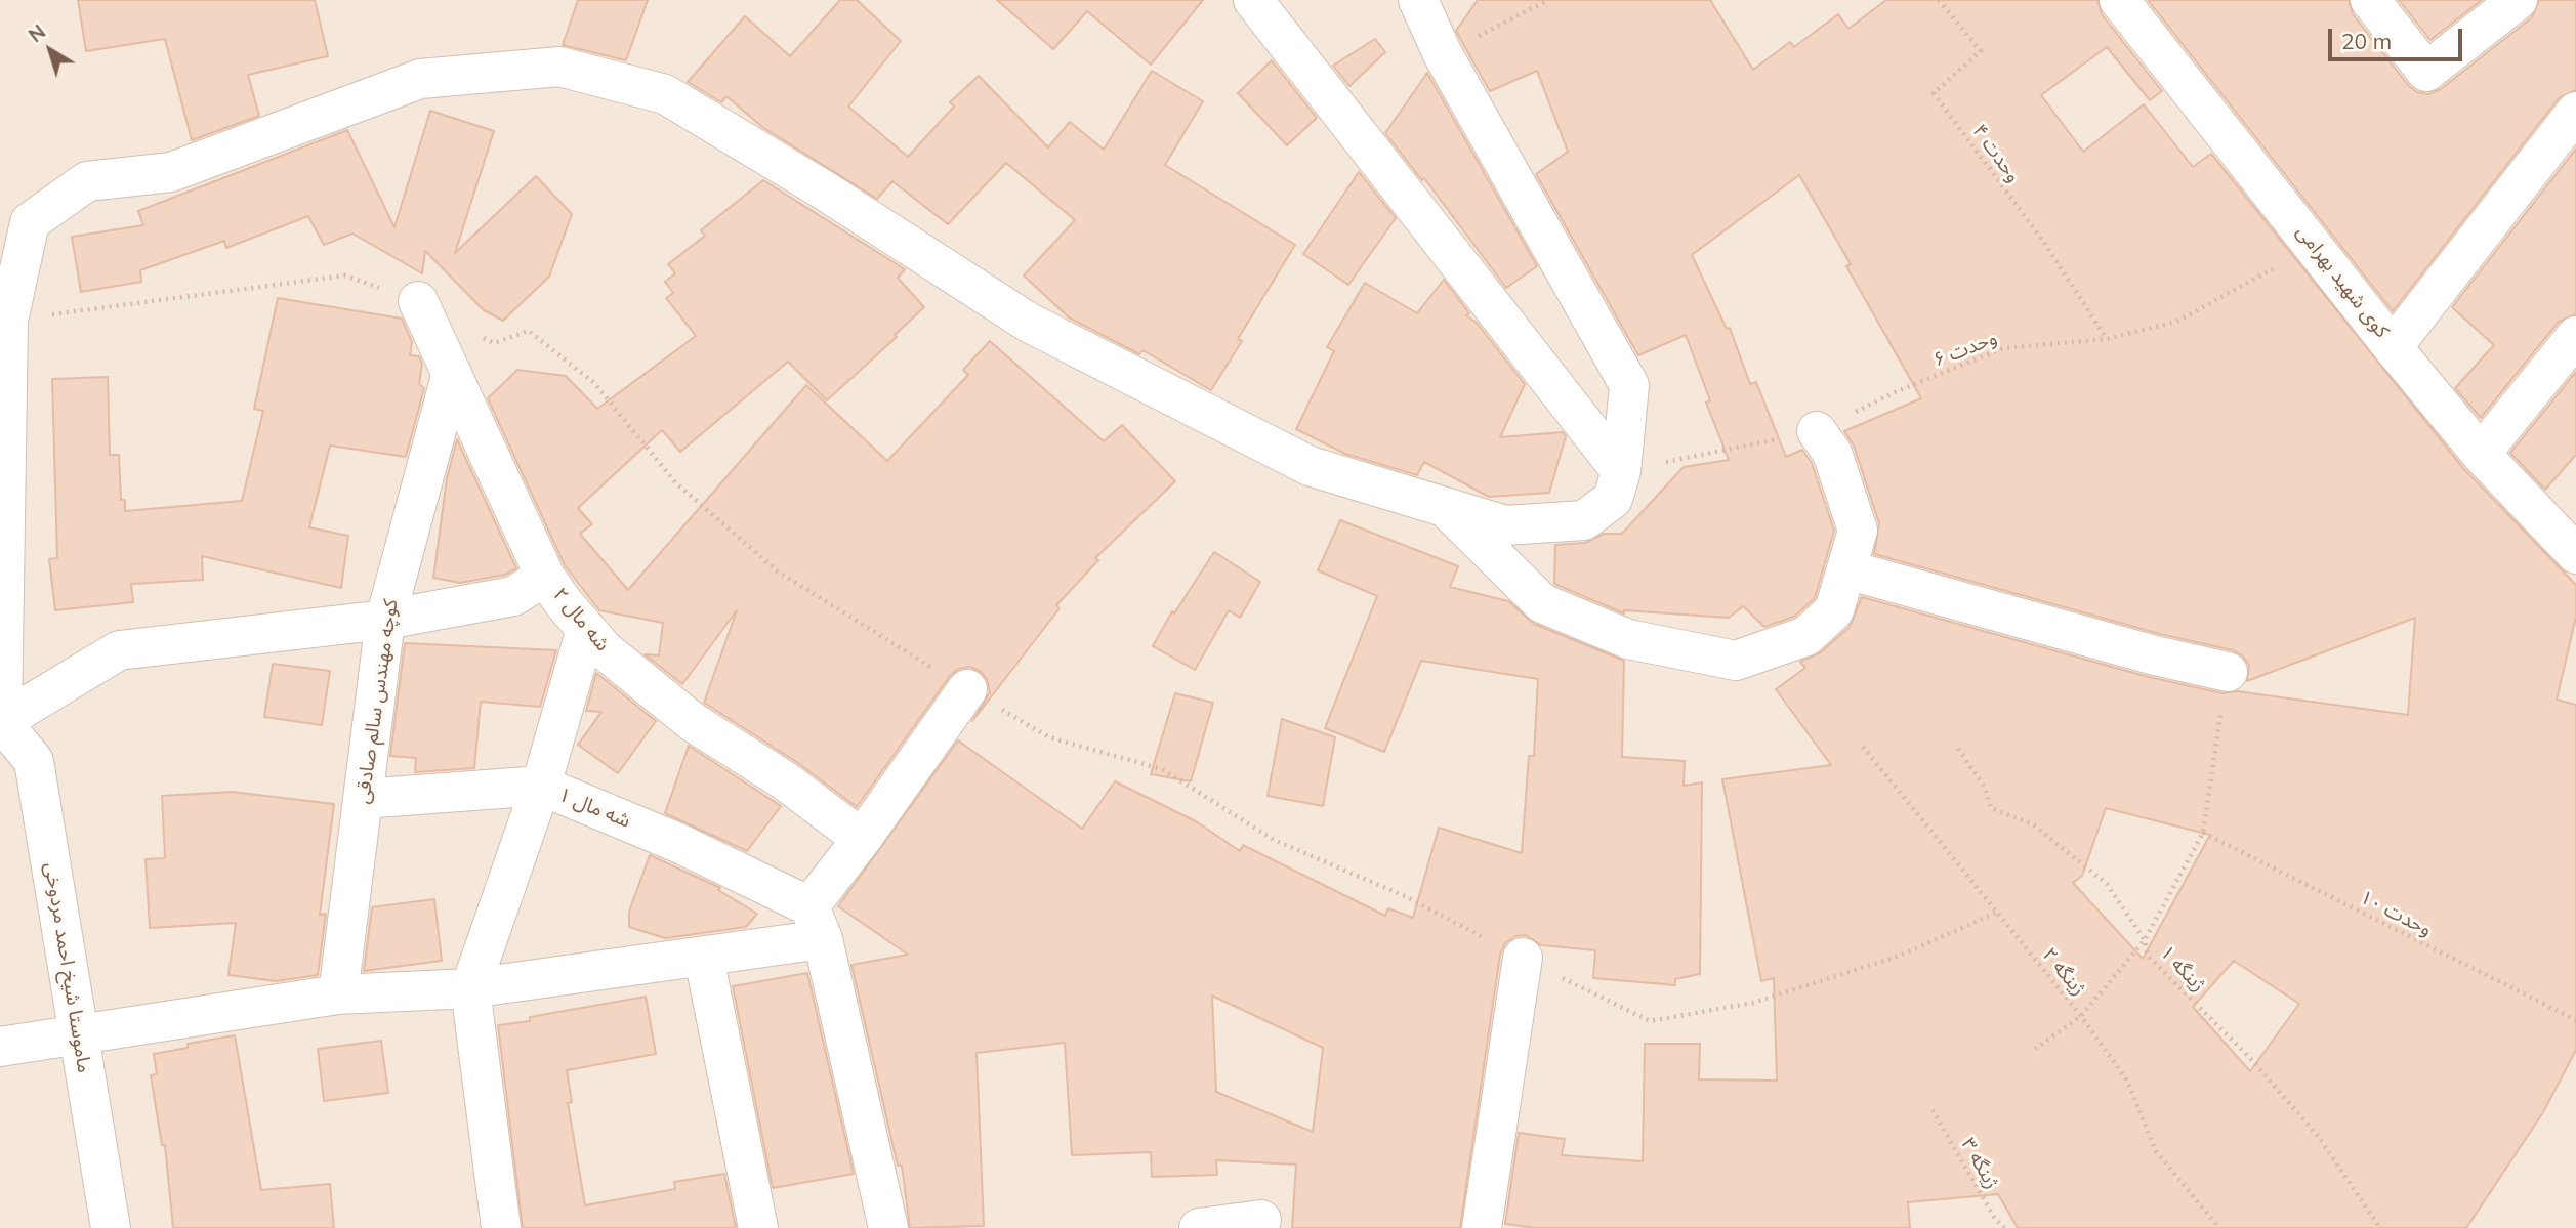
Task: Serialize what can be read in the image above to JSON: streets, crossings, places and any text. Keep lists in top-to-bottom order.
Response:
{
  "streets": {
    "street": [
      "کوی شهید بهرامی",
      "شه مال ۲",
      "کوچه مهندس سالم صادقی",
      "شه مال ۱",
      "ماموستا شیخ احمد مردوخی"
    ],
    "path": [
      "وحدت ۴",
      "وحدت ۶",
      "وحدت ۱۰",
      "ژینگه ۱",
      "ژینگه ۲",
      "ژینگه ۳"
    ]
  },
  "crossings": [
    ["وحدت ۴", "وحدت ۶"],
    ["کوی شهید بهرامی", "وحدت ۶"],
    ["شه مال ۲", "کوچه مهندس سالم صادقی"],
    ["کوچه مهندس سالم صادقی", "شه مال ۱"]
  ],
  "scale_bar": "20 m",
  "north": "top left"
}
